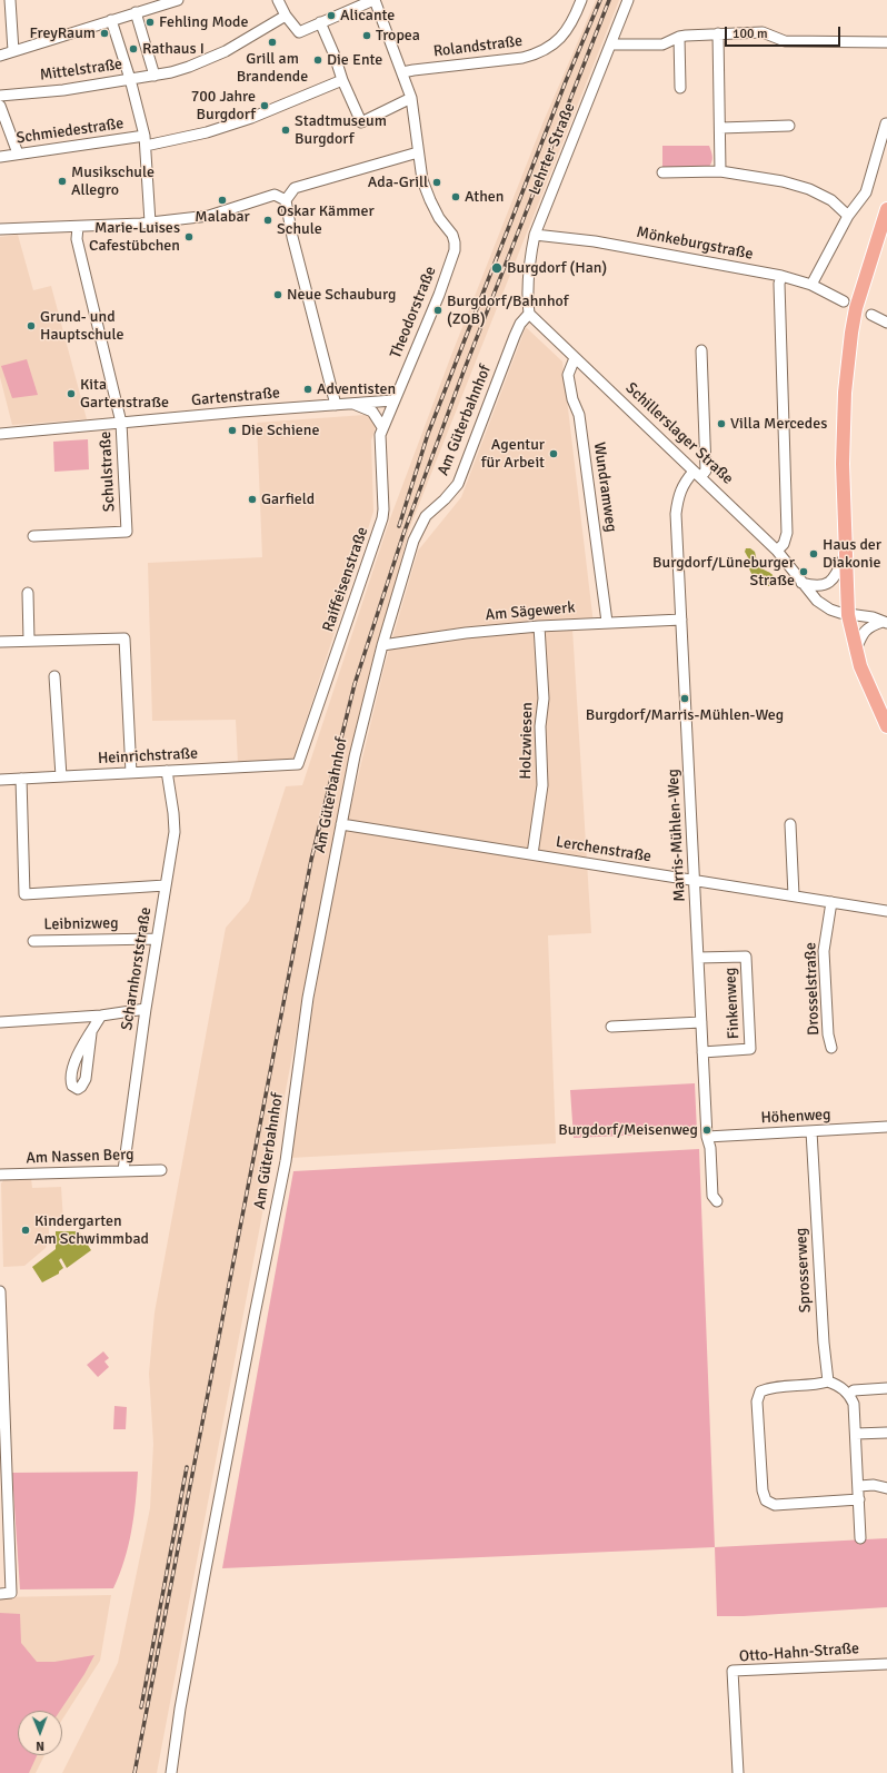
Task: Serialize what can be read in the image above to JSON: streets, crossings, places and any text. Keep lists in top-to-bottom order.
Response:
{
  "streets": {
    "street": [
      "Rolandstraße",
      "Mittelstraße",
      "Schmiedestraße",
      "Lehrter Straße",
      "Mönkeburgstraße",
      "Theodorstraße",
      "Gartenstraße",
      "Am Güterbahnhof",
      "Schillerslager Straße",
      "Schulstraße",
      "Wundramweg",
      "Raiffeisenstraße",
      "Am Sägewerk",
      "Holzwiesen",
      "Heinrichstraße",
      "Marris-Mühlen-Weg",
      "Lerchenstraße",
      "Leibnizweg",
      "Scharnhorststraße",
      "Drosselstraße",
      "Finkenweg",
      "Höhenweg",
      "Am Nassen Berg",
      "Sprosserweg",
      "Otto-Hahn-Straße"
    ]
  },
  "crossings": [
    ["Rolandstraße", "Theodorstraße"],
    ["Lehrter Straße", "Mönkeburgstraße"],
    ["Lehrter Straße", "Am Güterbahnhof"],
    ["Lehrter Straße", "Schillerslager Straße"],
    ["Theodorstraße", "Gartenstraße"],
    ["Theodorstraße", "Raiffeisenstraße"],
    ["Gartenstraße", "Schulstraße"],
    ["Gartenstraße", "Raiffeisenstraße"],
    ["Am Güterbahnhof", "Schillerslager Straße"],
    ["Am Güterbahnhof", "Am Sägewerk"],
    ["Am Güterbahnhof", "Lerchenstraße"],
    ["Schillerslager Straße", "Wundramweg"],
    ["Schillerslager Straße", "Marris-Mühlen-Weg"],
    ["Wundramweg", "Am Sägewerk"],
    ["Raiffeisenstraße", "Heinrichstraße"],
    ["Am Sägewerk", "Holzwiesen"],
    ["Am Sägewerk", "Marris-Mühlen-Weg"],
    ["Holzwiesen", "Lerchenstraße"],
    ["Heinrichstraße", "Scharnhorststraße"],
    ["Marris-Mühlen-Weg", "Lerchenstraße"],
    ["Marris-Mühlen-Weg", "Finkenweg"],
    ["Marris-Mühlen-Weg", "Höhenweg"],
    ["Lerchenstraße", "Drosselstraße"],
    ["Leibnizweg", "Scharnhorststraße"],
    ["Scharnhorststraße", "Am Nassen Berg"],
    ["Höhenweg", "Sprosserweg"]
  ],
  "places": [
    "Alicante",
    "Fehling Mode",
    "FreyRaum",
    "Tropea",
    "Grill am Brandende",
    "Rathaus I",
    "Die Ente",
    "700 Jahre Burgdorf",
    "Stadtmuseum Burgdorf",
    "Musikschule Allegro",
    "Ada-Grill",
    "Athen",
    "Malabar",
    "Oskar Kämmer Schule",
    "Marie-Luises Cafestübchen",
    "Burgdorf (Han)",
    "Neue Schauburg",
    "Burgdorf/Bahnhof (ZOB)",
    "Grund- und Hauptschule",
    "Adventisten",
    "Kita Gartenstraße",
    "Villa Mercedes",
    "Die Schiene",
    "Agentur für Arbeit",
    "Garfield",
    "Haus der Diakonie",
    "Burgdorf/Lüneburger Straße",
    "Burgdorf/Marris-Mühlen-Weg",
    "Burgdorf/Meisenweg",
    "Kindergarten Am Schwimmbad"
  ],
  "scale_bar": "100 m",
  "north": "bottom"
}
